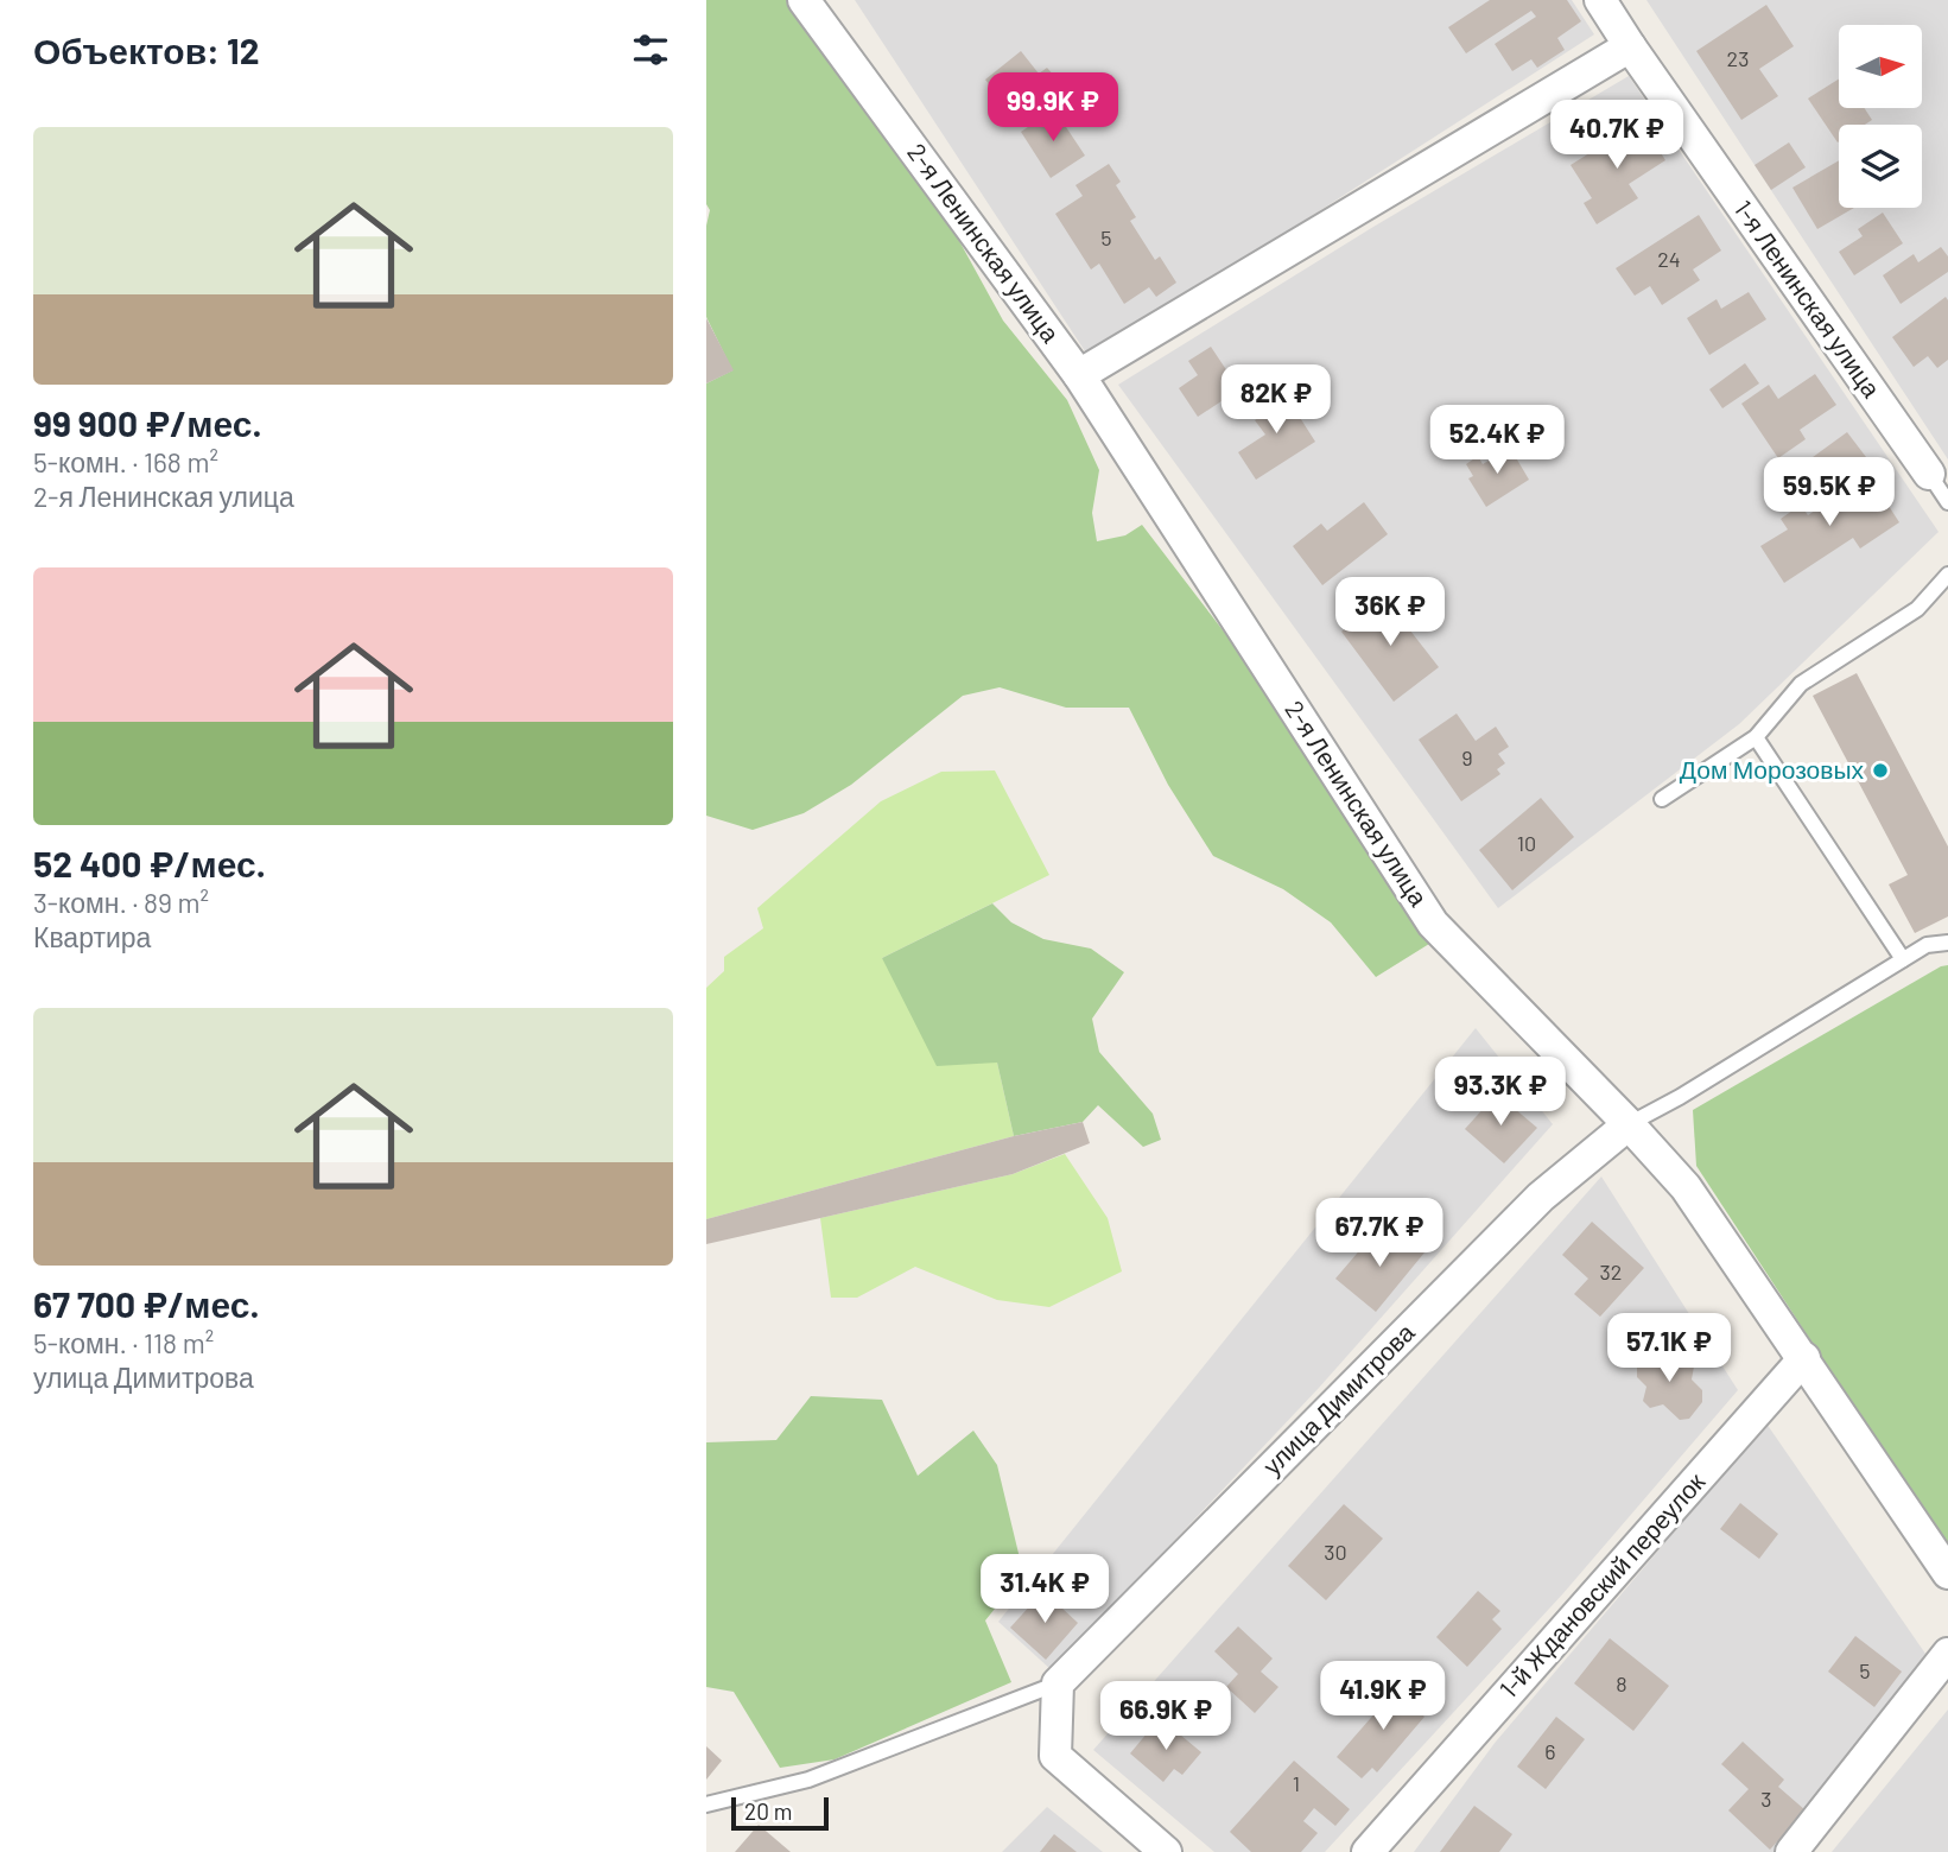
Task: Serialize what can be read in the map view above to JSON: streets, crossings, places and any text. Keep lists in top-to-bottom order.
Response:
{
  "streets": {
    "street": [
      "2-я Ленинская улица",
      "1-я Ленинская улица",
      "улица Димитрова",
      "1-й Ждановский переулок"
    ]
  },
  "crossings": [
    ["2-я Ленинская улица", "улица Димитрова"],
    ["2-я Ленинская улица", "1-й Ждановский переулок"]
  ],
  "places": ["Дом Морозовых"],
  "house_numbers": [
    "23",
    "5",
    "24",
    "9",
    "10",
    "32",
    "30",
    "5",
    "8",
    "6",
    "1",
    "3"
  ],
  "scale_bar": "20 m",
  "north": "right",
  "page": {
    "heading": "Объектов: 12",
    "price": [
      "99.9K ₽",
      "40.7K ₽",
      "82K ₽",
      "52.4K ₽",
      "59.5K ₽",
      "36K ₽",
      "93.3K ₽",
      "67.7K ₽",
      "57.1K ₽",
      "31.4K ₽",
      "41.9K ₽",
      "66.9K ₽"
    ],
    "list": [
      {
        "name": "99 900 ₽/мес.",
        "note": "5-комн. · 168 m² · 2-я Ленинская улица"
      },
      {
        "name": "52 400 ₽/мес.",
        "note": "3-комн. · 89 m² · Квартира"
      },
      {
        "name": "67 700 ₽/мес.",
        "note": "5-комн. · 118 m² · улица Димитрова"
      }
    ],
    "scale": "20 m"
  }
}
